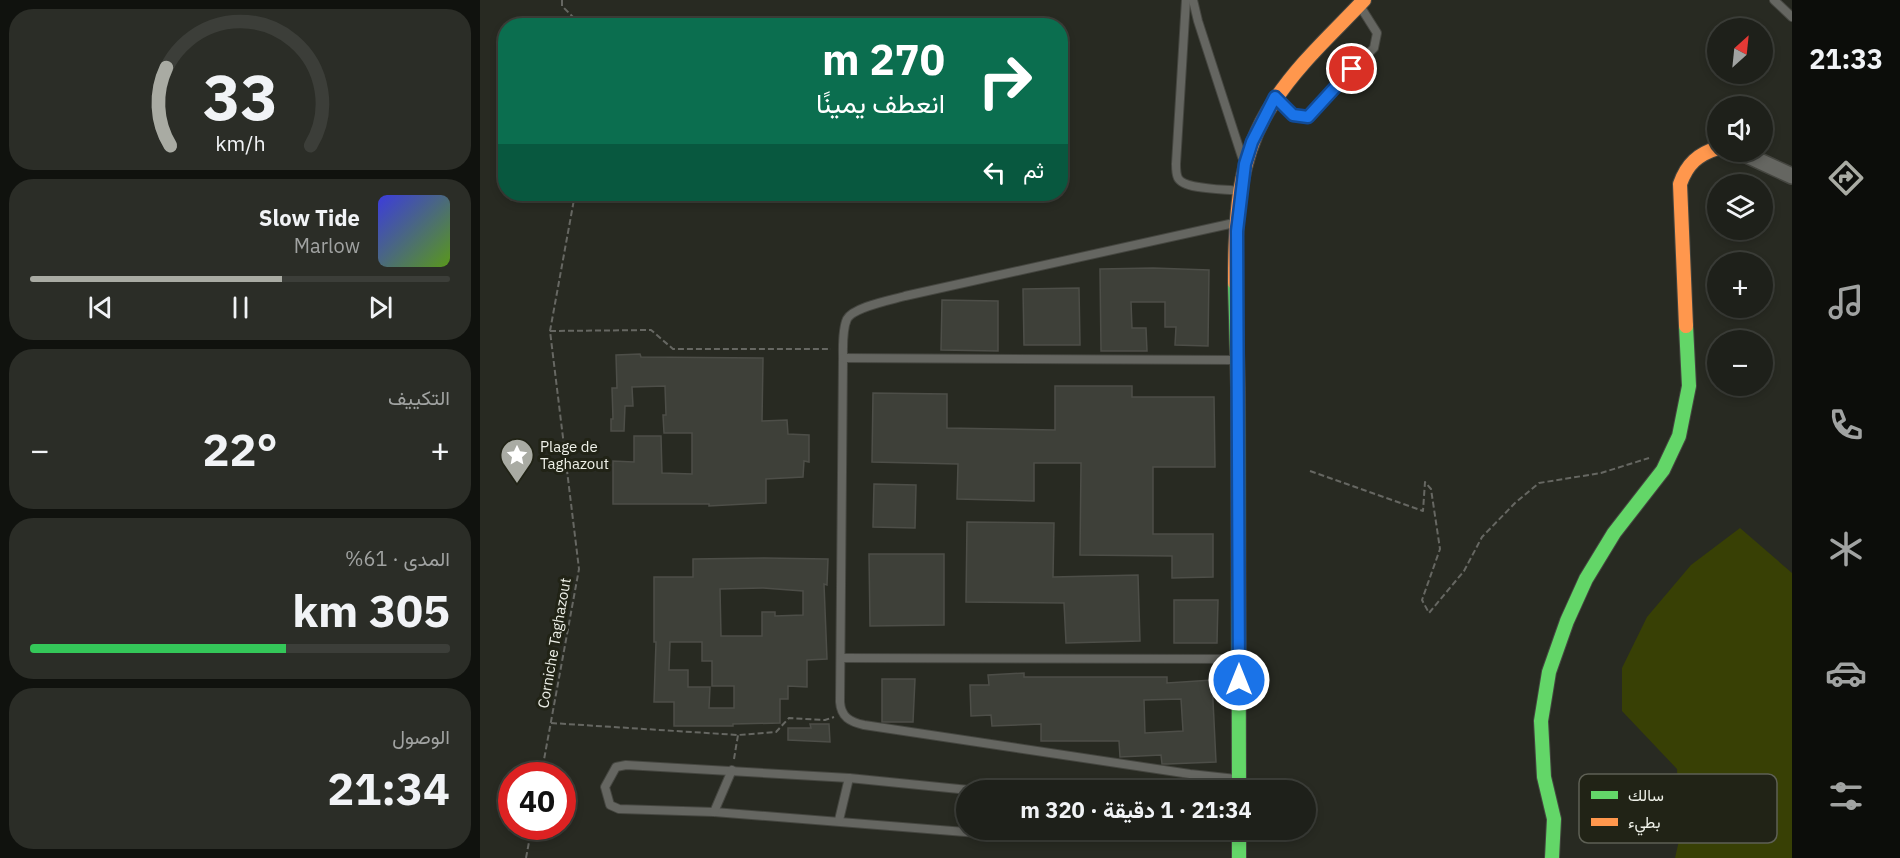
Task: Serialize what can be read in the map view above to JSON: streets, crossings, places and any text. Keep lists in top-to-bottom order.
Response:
{
  "streets": {
    "path": ["Corniche Taghazout"]
  },
  "places": {
    "place": ["Plage de Taghazout"]
  },
  "legend": ["سالك", "بطيء"],
  "north": "top right",
  "page": {
    "tabs": "21:33",
    "map_buttons": ["+", "−"],
    "turn": ["270 m", "انعطف يمينًا"],
    "then": "ثم",
    "song": ["Slow Tide", "Marlow"],
    "tile": [
      "التكييف",
      ["المدى · 61%", "305 km"],
      ["الوصول", "21:34"]
    ],
    "heat": ["−", "22°", "+"],
    "limit": "40",
    "trip": "21:34 · 1 دقيقة · 320 m",
    "gauge": ["33", "km/h"]
  }
}
